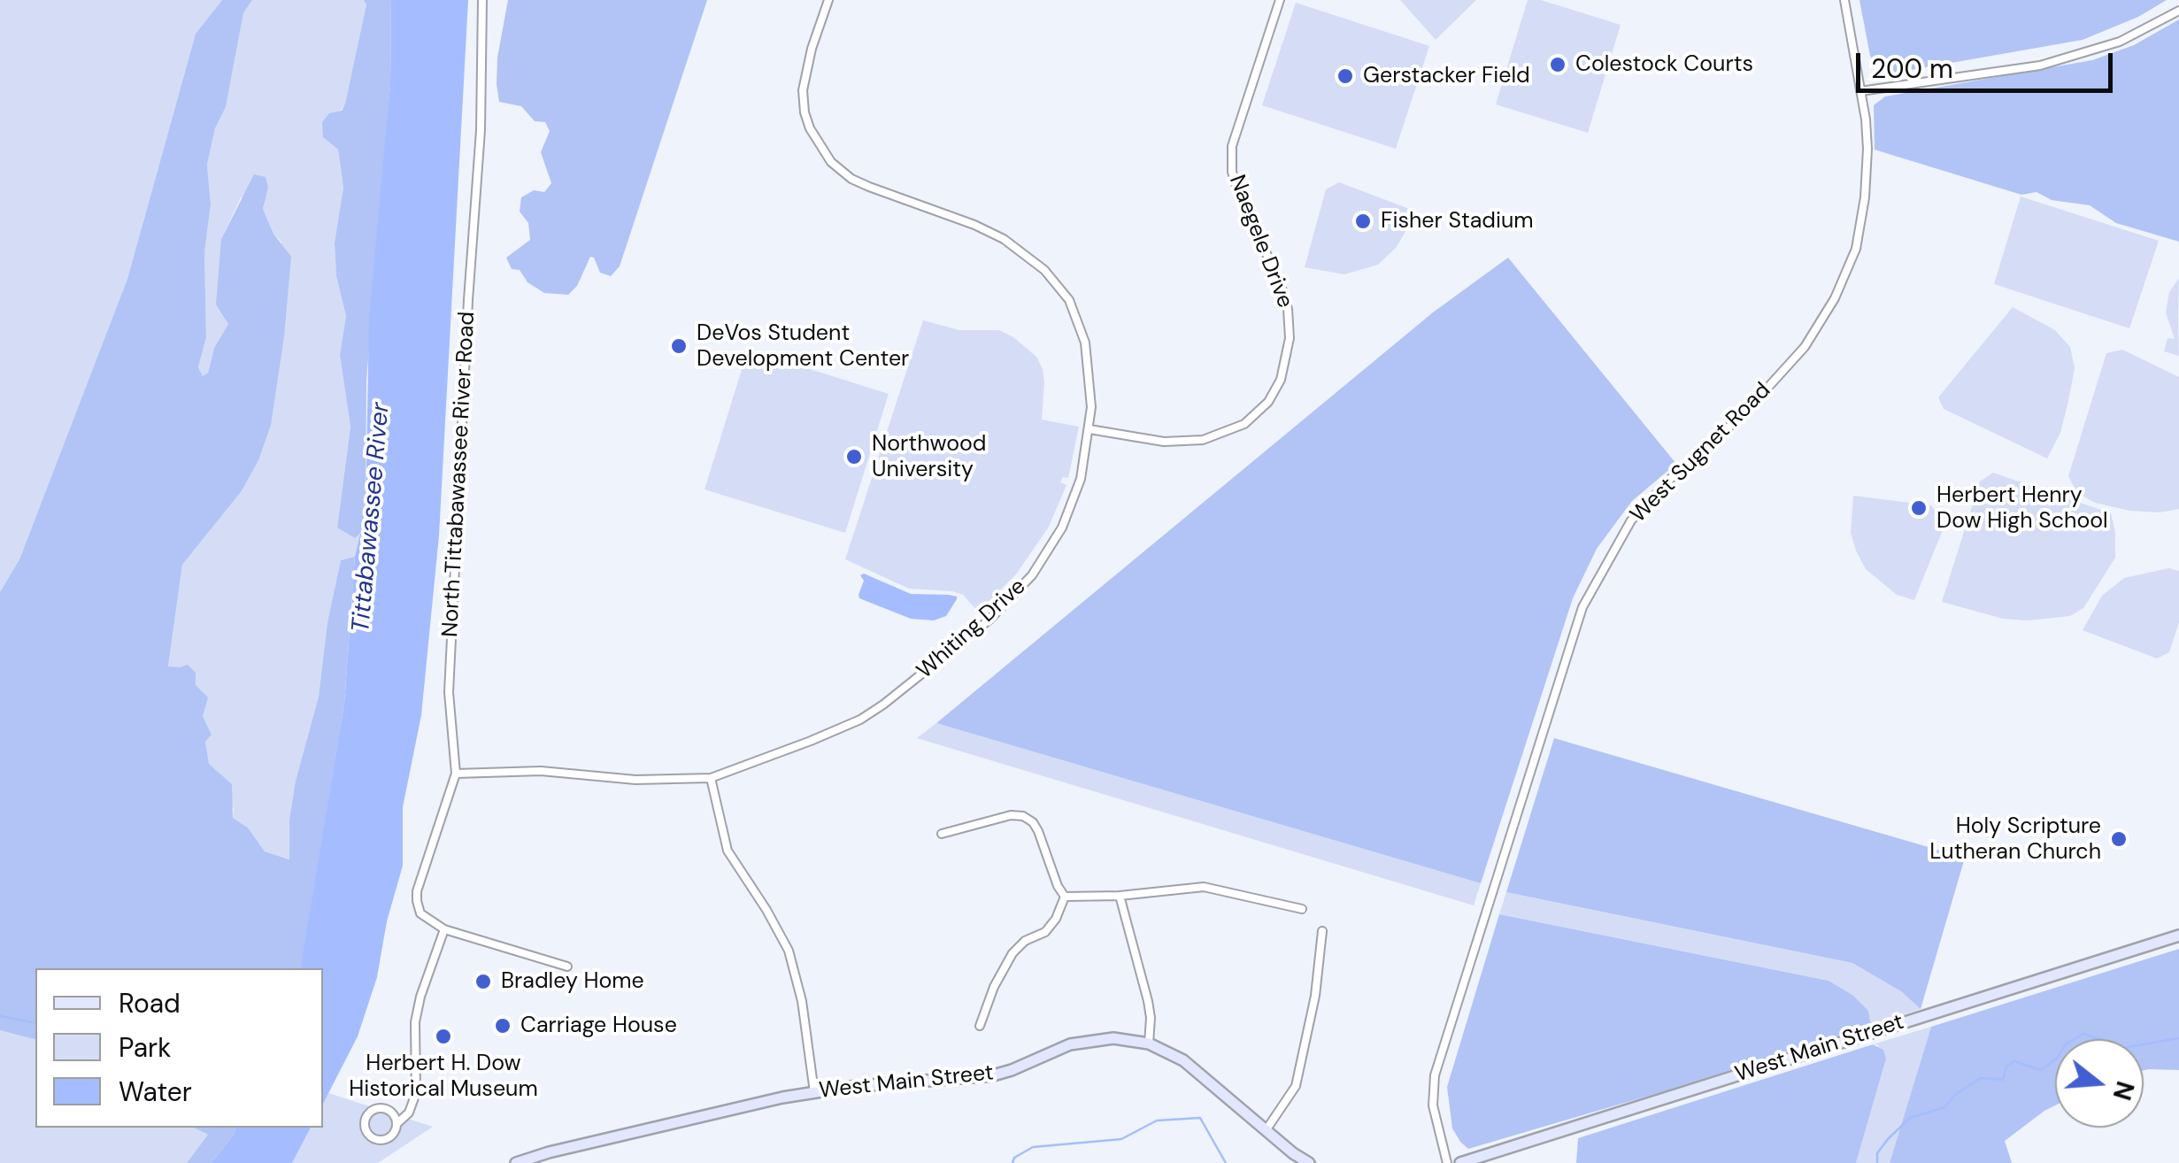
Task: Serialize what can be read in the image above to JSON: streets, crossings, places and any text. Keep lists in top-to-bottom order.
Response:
{
  "streets": {
    "street": [
      "Naegele Drive",
      "West Sugnet Road",
      "North Tittabawassee River Road",
      "Whiting Drive",
      "West Main Street"
    ]
  },
  "crossings": [
    ["Naegele Drive", "Whiting Drive"],
    ["North Tittabawassee River Road", "Whiting Drive"]
  ],
  "water": ["Tittabawassee River"],
  "places": [
    "Colestock Courts",
    "Gerstacker Field",
    "Fisher Stadium",
    "DeVos Student Development Center",
    "Northwood University",
    "Herbert Henry Dow High School",
    "Holy Scripture Lutheran Church",
    "Bradley Home",
    "Carriage House",
    "Herbert H. Dow Historical Museum"
  ],
  "legend": ["Road", "Park", "Water"],
  "scale_bar": "200 m",
  "north": "right"
}
